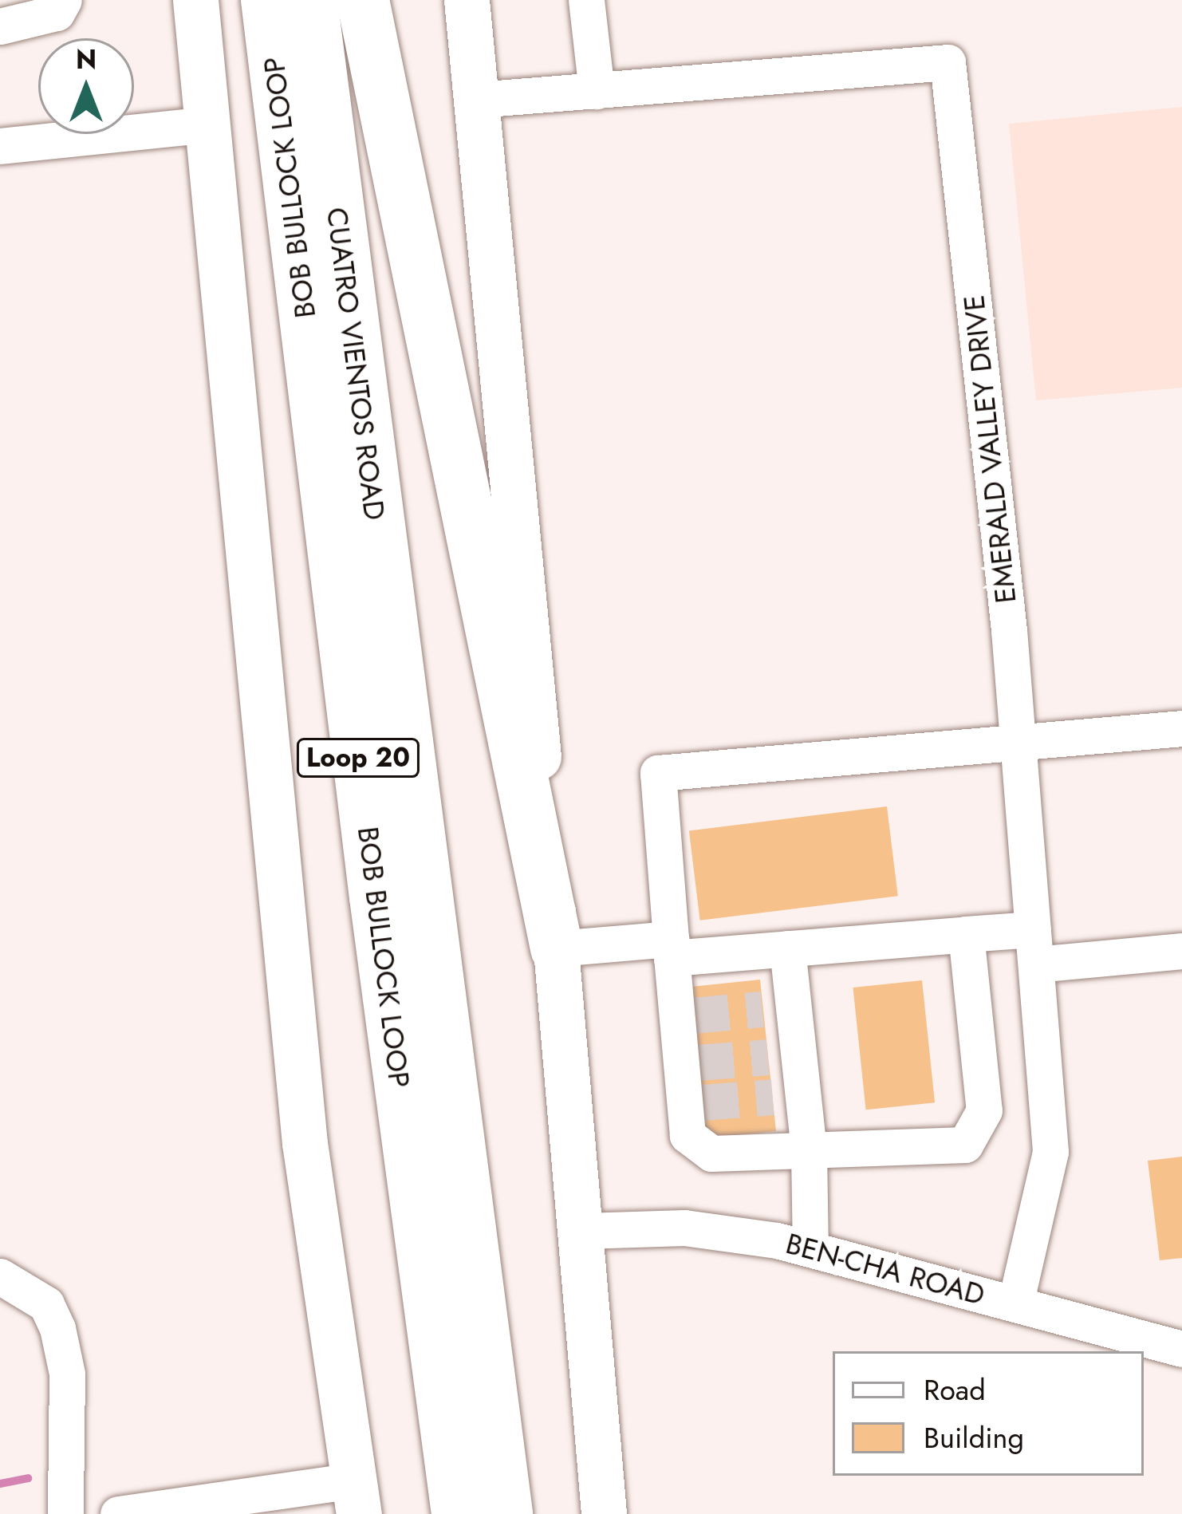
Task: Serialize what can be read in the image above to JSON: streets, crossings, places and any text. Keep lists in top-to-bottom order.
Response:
{
  "streets": {
    "highway": ["BOB BULLOCK LOOP", "CUATRO VIENTOS ROAD", "Loop 20"],
    "street": ["EMERALD VALLEY DRIVE", "BEN-CHA ROAD"]
  },
  "crossings": [
    ["BOB BULLOCK LOOP", "CUATRO VIENTOS ROAD"],
    ["EMERALD VALLEY DRIVE", "BEN-CHA ROAD"]
  ],
  "legend": ["Road", "Building"],
  "north": "top"
}
